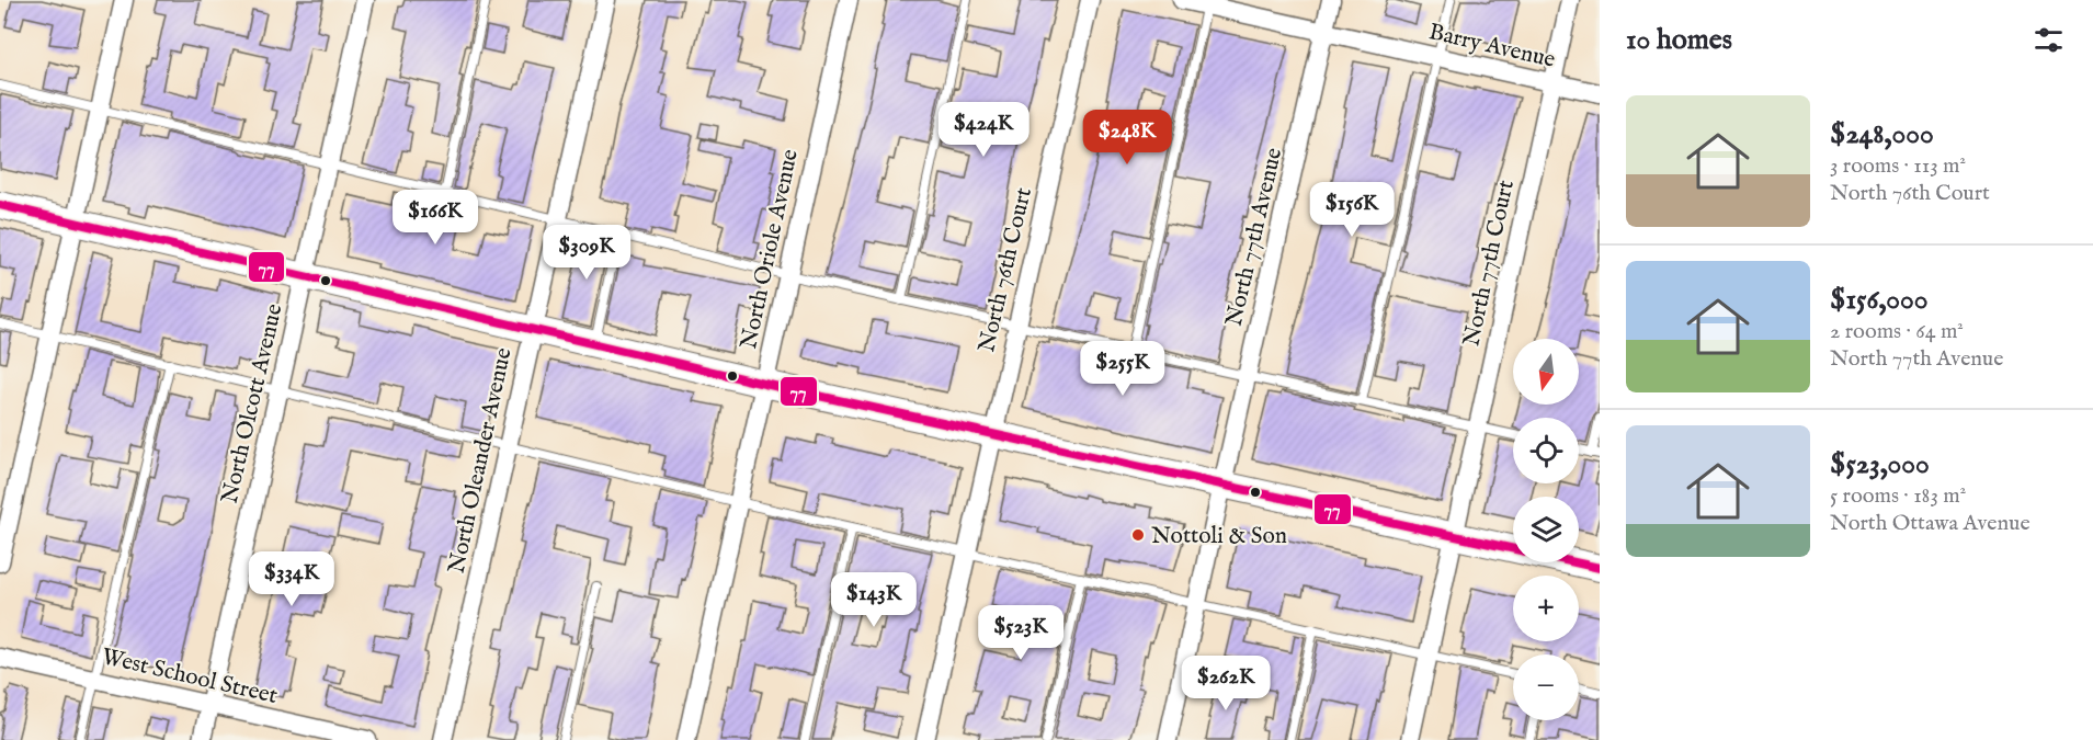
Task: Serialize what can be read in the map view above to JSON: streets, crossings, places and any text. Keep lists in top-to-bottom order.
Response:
{
  "streets": {
    "street": [
      "Barry Avenue",
      "North 77th Avenue",
      "North Oriole Avenue",
      "North 77th Court",
      "North 76th Court",
      "North Olcott Avenue",
      "North Oleander Avenue",
      "West School Street"
    ]
  },
  "crossings": [
    ["Barry Avenue", "North 77th Avenue"],
    ["Barry Avenue", "North 77th Court"],
    ["North Olcott Avenue", "West School Street"]
  ],
  "places": ["Nottoli & Son"],
  "lines": ["transit line 77"],
  "north": "bottom",
  "page": {
    "heading": "10 homes",
    "list": [
      {
        "name": "$248,000",
        "note": "3 rooms · 113 m² · North 76th Court"
      },
      {
        "name": "$156,000",
        "note": "2 rooms · 64 m² · North 77th Avenue"
      },
      {
        "name": "$523,000",
        "note": "5 rooms · 183 m² · North Ottawa Avenue"
      }
    ],
    "price": [
      "$424K",
      "$248K",
      "$156K",
      "$166K",
      "$309K",
      "$255K",
      "$334K",
      "$143K",
      "$523K",
      "$262K"
    ],
    "map_buttons": ["+", "−"]
  }
}
